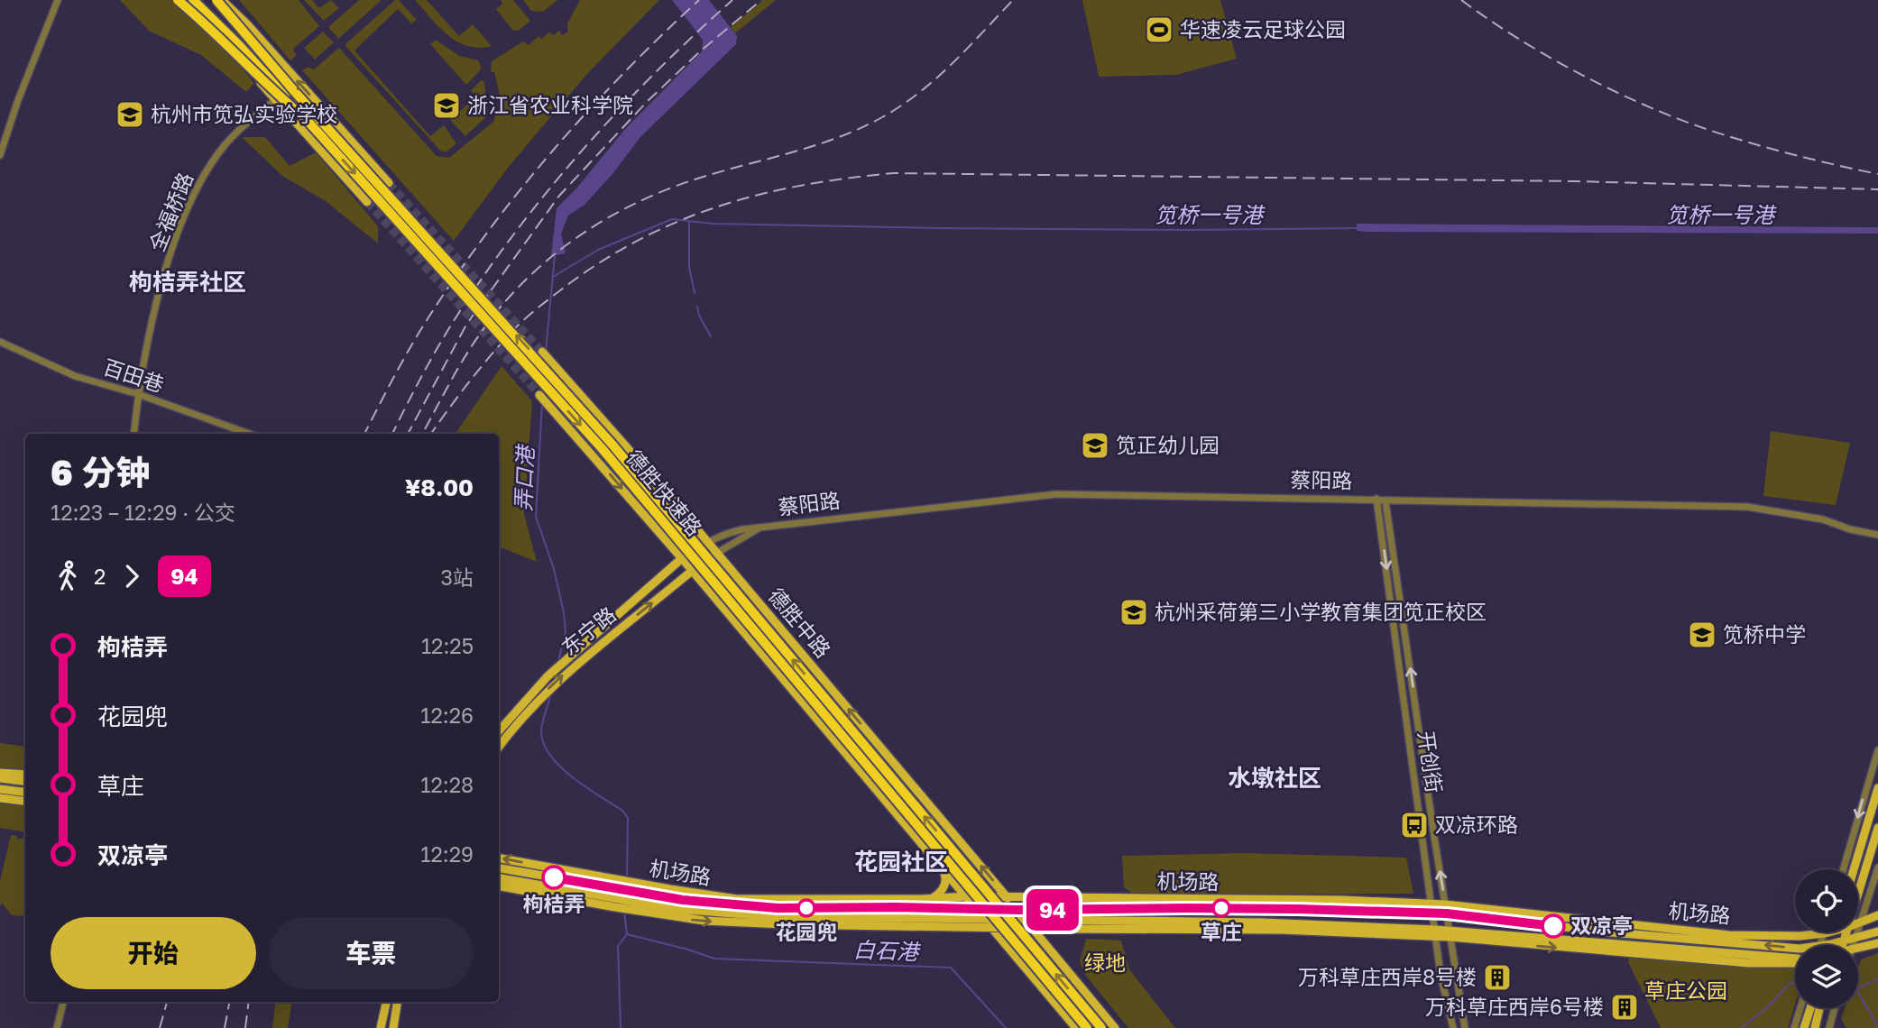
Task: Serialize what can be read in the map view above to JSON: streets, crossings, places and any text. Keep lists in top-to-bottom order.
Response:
{
  "streets": {
    "highway": ["德胜快速路"],
    "main road": ["德胜中路", "东宁路", "机场路"],
    "street": [
      "全福桥路",
      "百田巷",
      "蔡阳路",
      "开创街"
    ]
  },
  "crossings": [
    ["全福桥路", "百田巷"],
    ["蔡阳路", "德胜中路"],
    ["蔡阳路", "东宁路"],
    ["蔡阳路", "开创街"],
    ["德胜中路", "东宁路"],
    ["德胜中路", "机场路"],
    ["开创街", "机场路"]
  ],
  "districts": ["枸桔弄社区", "水墩社区", "花园社区"],
  "water": ["笕桥一号港", "弄口港", "白石港"],
  "parks": ["绿地", "草庄公园"],
  "places": {
    "sports": ["华速凌云足球公园"],
    "school or university": [
      "浙江省农业科学院",
      "杭州市笕弘实验学校",
      "笕正幼儿园",
      "杭州采荷第三小学教育集团笕正校区",
      "笕桥中学"
    ],
    "bus stop": ["双凉环路"],
    "other": [
      "枸桔弄",
      "花园兜",
      "草庄",
      "双凉亭"
    ],
    "building": ["万科草庄西岸8号楼", "万科草庄西岸6号楼"]
  },
  "lines": ["bus line 94"],
  "page": {
    "on_map": "94",
    "heading": ["6 分钟", "12:23 – 12:29 · 公交", "¥8.00"],
    "legs": ["2", "94", "3站"],
    "list": [
      {
        "name": "枸桔弄",
        "value": "12:25"
      },
      {
        "name": "花园兜",
        "value": "12:26"
      },
      {
        "name": "草庄",
        "value": "12:28"
      },
      {
        "name": "双凉亭",
        "value": "12:29"
      }
    ],
    "buttons": ["开始", "车票"]
  }
}
